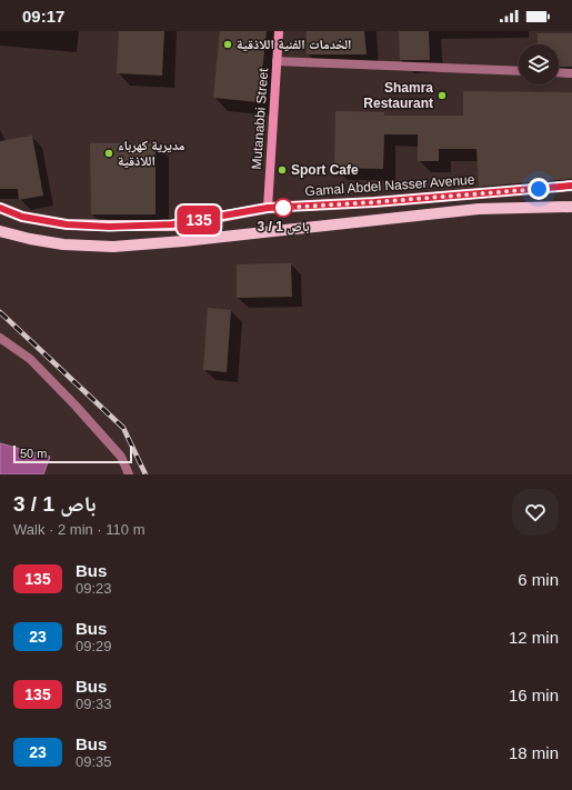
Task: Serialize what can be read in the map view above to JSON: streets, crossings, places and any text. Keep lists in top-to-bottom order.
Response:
{
  "streets": {
    "main road": ["Gamal Abdel Nasser Avenue"],
    "street": ["Mutanabbi Street"]
  },
  "crossings": [
    ["Mutanabbi Street", "Gamal Abdel Nasser Avenue"]
  ],
  "places": [
    "الخدمات الفنية اللاذقية",
    "Shamra Restaurant",
    "مديرية كهرباء اللاذقية",
    "Sport Cafe",
    "باص 1 / 3"
  ],
  "lines": ["bus line 135"],
  "scale_bar": "50 m",
  "page": {
    "status": "09:17",
    "on_map": "135",
    "scale": "50 m",
    "heading": ["باص 1 / 3", "Walk · 2 min · 110 m"],
    "list": [
      {
        "mark": "135",
        "name": "Bus",
        "note": "09:23",
        "value": "6 min"
      },
      {
        "mark": "23",
        "name": "Bus",
        "note": "09:29",
        "value": "12 min"
      },
      {
        "mark": "135",
        "name": "Bus",
        "note": "09:33",
        "value": "16 min"
      },
      {
        "mark": "23",
        "name": "Bus",
        "note": "09:35",
        "value": "18 min"
      }
    ]
  }
}
